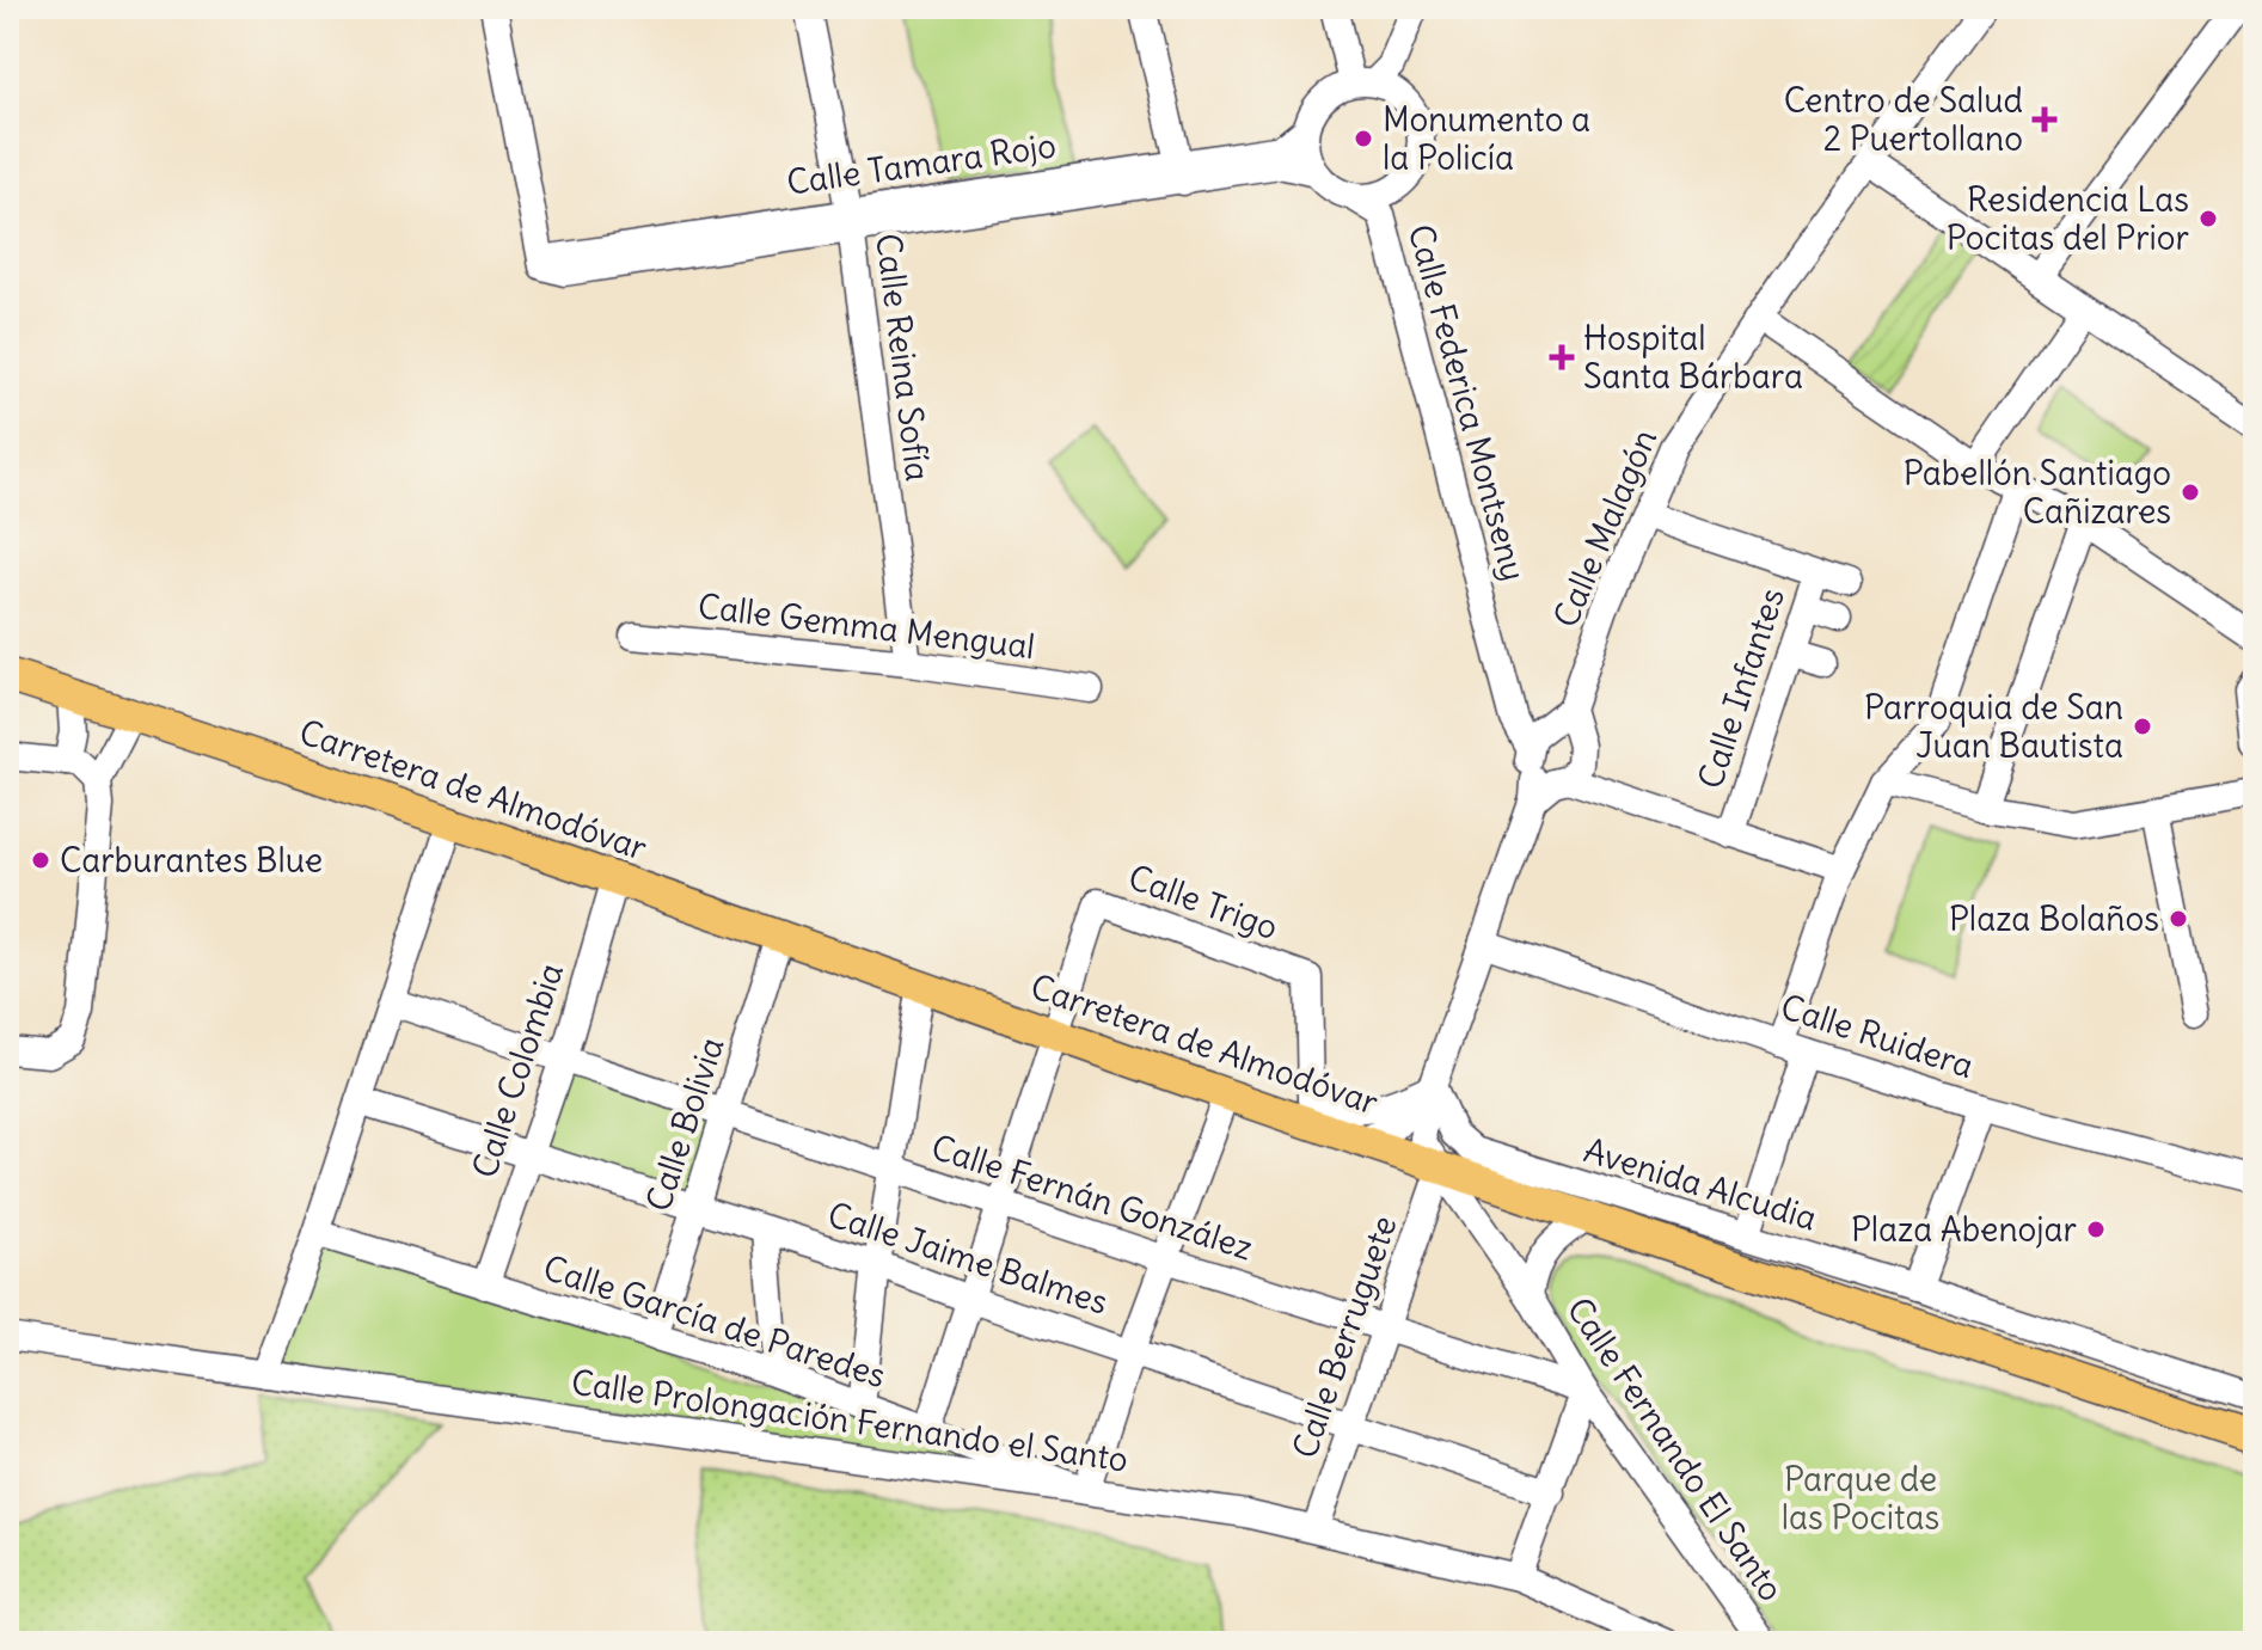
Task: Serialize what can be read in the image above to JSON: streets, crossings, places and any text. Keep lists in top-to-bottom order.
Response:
{
  "streets": {
    "main road": ["Carretera de Almodóvar"],
    "street": [
      "Calle Tamara Rojo",
      "Calle Reina Sofía",
      "Calle Federica Montseny",
      "Calle Malagón",
      "Calle Gemma Mengual",
      "Calle Infantes",
      "Calle Trigo",
      "Calle Ruidera",
      "Calle Colombia",
      "Calle Bolivia",
      "Avenida Alcudia",
      "Calle Fernán González",
      "Calle Jaime Balmes",
      "Calle García de Paredes",
      "Calle Berruguete",
      "Calle Prolongación Fernando el Santo",
      "Calle Fernando El Santo"
    ]
  },
  "crossings": [
    ["Calle Tamara Rojo", "Calle Reina Sofía"],
    ["Calle Tamara Rojo", "Calle Federica Montseny"],
    ["Calle Reina Sofía", "Calle Gemma Mengual"],
    ["Calle Federica Montseny", "Calle Malagón"],
    ["Calle Malagón", "Calle Infantes"],
    ["Carretera de Almodóvar", "Calle Trigo"],
    ["Carretera de Almodóvar", "Calle Colombia"],
    ["Carretera de Almodóvar", "Calle Bolivia"],
    ["Carretera de Almodóvar", "Calle Berruguete"],
    ["Carretera de Almodóvar", "Calle Fernando El Santo"],
    ["Calle Trigo", "Avenida Alcudia"],
    ["Calle Colombia", "Calle Fernán González"],
    ["Calle Colombia", "Calle Jaime Balmes"],
    ["Calle Colombia", "Calle García de Paredes"],
    ["Calle Bolivia", "Calle Fernán González"],
    ["Calle Bolivia", "Calle Jaime Balmes"],
    ["Calle Bolivia", "Calle García de Paredes"],
    ["Calle Fernán González", "Calle Berruguete"],
    ["Calle Fernán González", "Calle Fernando El Santo"],
    ["Calle Jaime Balmes", "Calle Berruguete"],
    ["Calle García de Paredes", "Calle Prolongación Fernando el Santo"],
    ["Calle Berruguete", "Calle Prolongación Fernando el Santo"],
    ["Calle Berruguete", "Calle Fernando El Santo"]
  ],
  "parks": ["Parque de las Pocitas"],
  "places": {
    "health": ["Centro de Salud 2 Puertollano", "Hospital Santa Bárbara"],
    "other": [
      "Monumento a la Policía",
      "Residencia Las Pocitas del Prior",
      "Pabellón Santiago Cañizares",
      "Parroquia de San Juan Bautista",
      "Carburantes Blue",
      "Plaza Bolaños",
      "Plaza Abenojar"
    ]
  }
}
